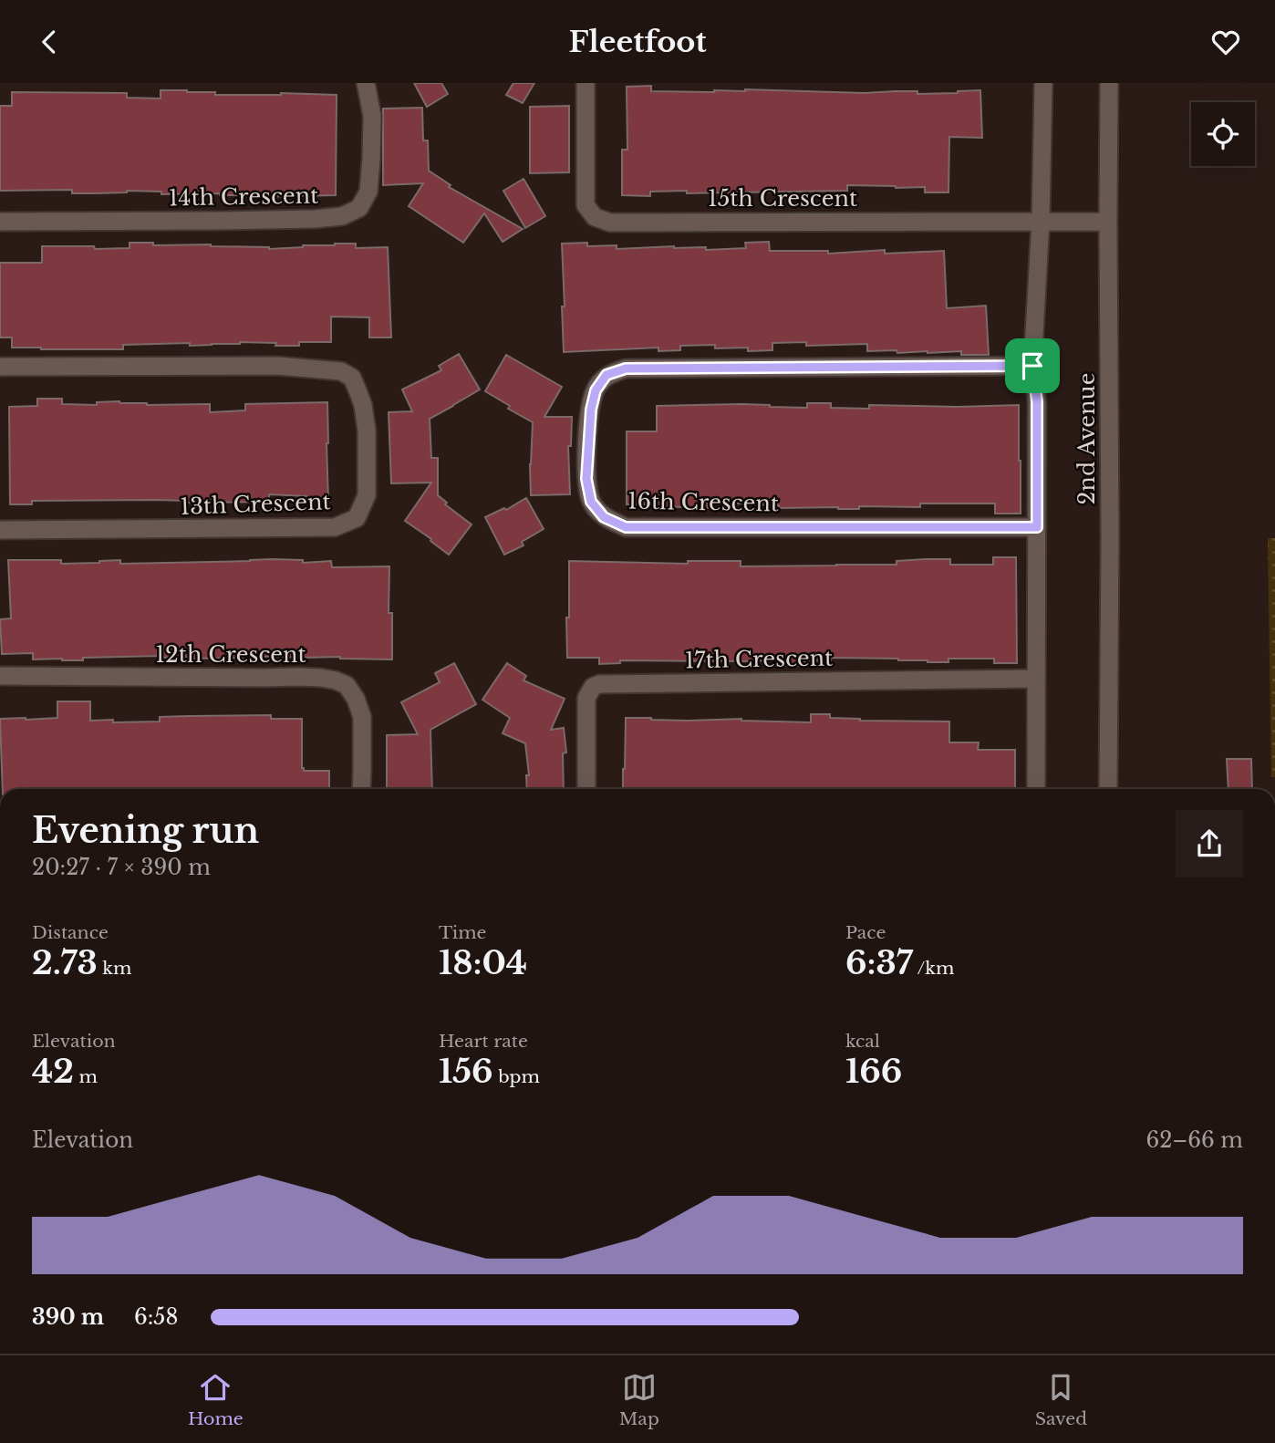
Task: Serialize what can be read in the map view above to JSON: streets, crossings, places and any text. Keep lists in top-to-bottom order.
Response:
{
  "streets": {
    "street": [
      "14th Crescent",
      "15th Crescent",
      "2nd Avenue",
      "16th Crescent",
      "13th Crescent",
      "12th Crescent",
      "17th Crescent"
    ]
  },
  "crossings": [
    ["15th Crescent", "2nd Avenue"]
  ],
  "page": {
    "header": "Fleetfoot",
    "heading": ["Evening run", "20:27 · 7 × 390 m"],
    "stats": [
      ["Distance", "2.73 km"],
      ["Time", "18:04"],
      ["Pace", "6:37 /km"],
      ["Elevation", "42 m"],
      ["Heart rate", "156 bpm"],
      ["kcal", "166"]
    ],
    "chart": ["Elevation", "62–66 m"],
    "list": [
      {
        "name": "390 m",
        "note": "6:58"
      }
    ],
    "tabs": ["Home", "Map", "Saved"]
  }
}
